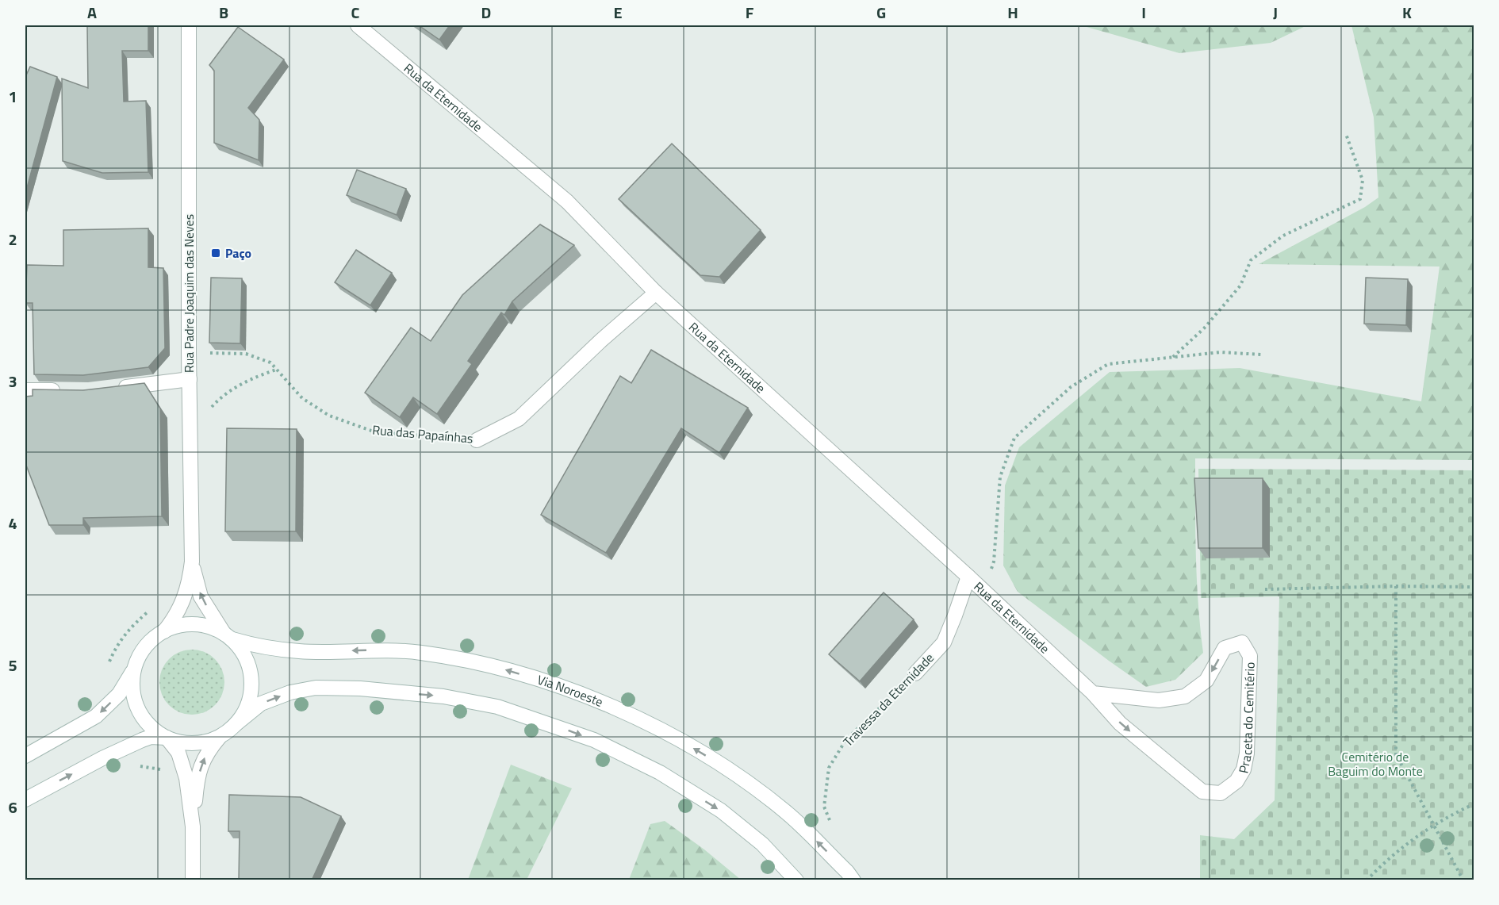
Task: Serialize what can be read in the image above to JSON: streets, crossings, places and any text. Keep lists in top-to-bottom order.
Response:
{
  "streets": {
    "street": [
      "Rua da Eternidade",
      "Rua Padre Joaquim das Neves",
      "Rua das Papaínhas",
      "Via Noroeste",
      "Travessa da Eternidade",
      "Praceta do Cemitério"
    ]
  },
  "crossings": [
    ["Rua da Eternidade", "Rua das Papaínhas"],
    ["Rua da Eternidade", "Travessa da Eternidade"],
    ["Rua da Eternidade", "Praceta do Cemitério"],
    ["Rua Padre Joaquim das Neves", "Rua das Papaínhas"],
    ["Rua Padre Joaquim das Neves", "Via Noroeste"]
  ],
  "parks": ["Cemitério de Baguim do Monte"],
  "places": {
    "transit": ["Paço"]
  },
  "grid": {
    "columns": [
      "A",
      "B",
      "C",
      "D",
      "E",
      "F",
      "G",
      "H",
      "I",
      "J",
      "K"
    ],
    "rows": [
      "1",
      "2",
      "3",
      "4",
      "5",
      "6"
    ]
  }
}
